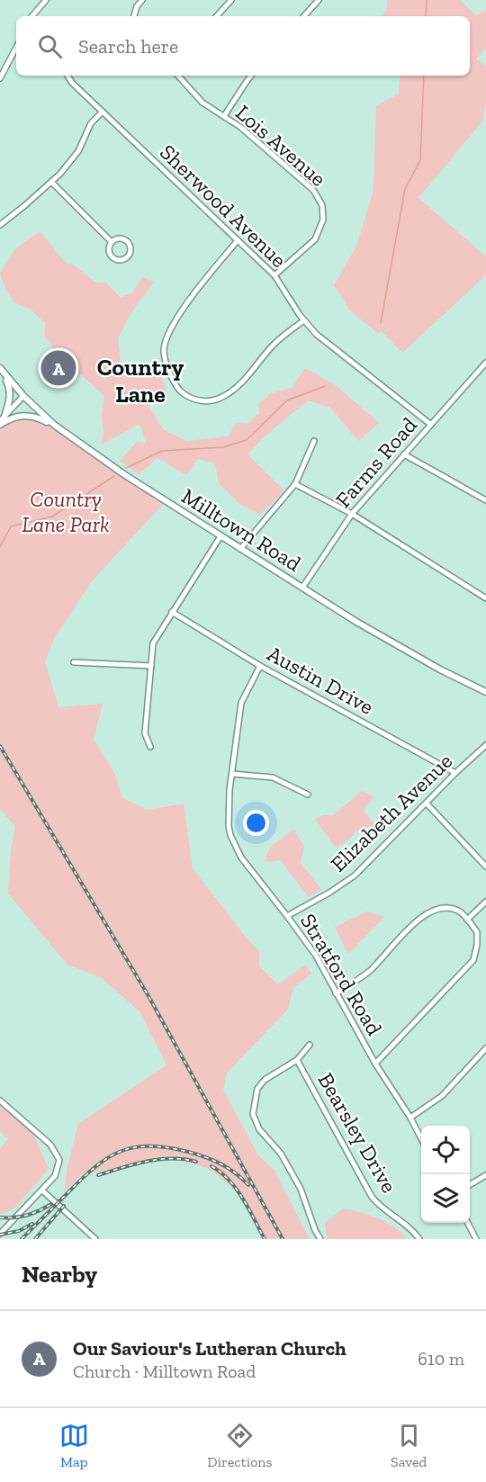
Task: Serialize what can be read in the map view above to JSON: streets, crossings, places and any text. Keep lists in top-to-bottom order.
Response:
{
  "streets": {
    "street": [
      "Lois Avenue",
      "Sherwood Avenue",
      "Farms Road",
      "Milltown Road",
      "Austin Drive",
      "Elizabeth Avenue",
      "Stratford Road",
      "Bearsley Drive"
    ]
  },
  "crossings": [
    ["Lois Avenue", "Sherwood Avenue"],
    ["Sherwood Avenue", "Farms Road"],
    ["Farms Road", "Milltown Road"],
    ["Austin Drive", "Elizabeth Avenue"],
    ["Austin Drive", "Stratford Road"],
    ["Elizabeth Avenue", "Stratford Road"]
  ],
  "districts": ["Country Lane"],
  "parks": ["Country Lane Park"],
  "page": {
    "search": "Search here",
    "pins": "A",
    "heading": "Nearby",
    "list": [
      {
        "mark": "A",
        "name": "Our Saviour's Lutheran Church",
        "note": "Church · Milltown Road",
        "value": "610 m"
      }
    ],
    "nav": ["Map", "Directions", "Saved"]
  }
}
